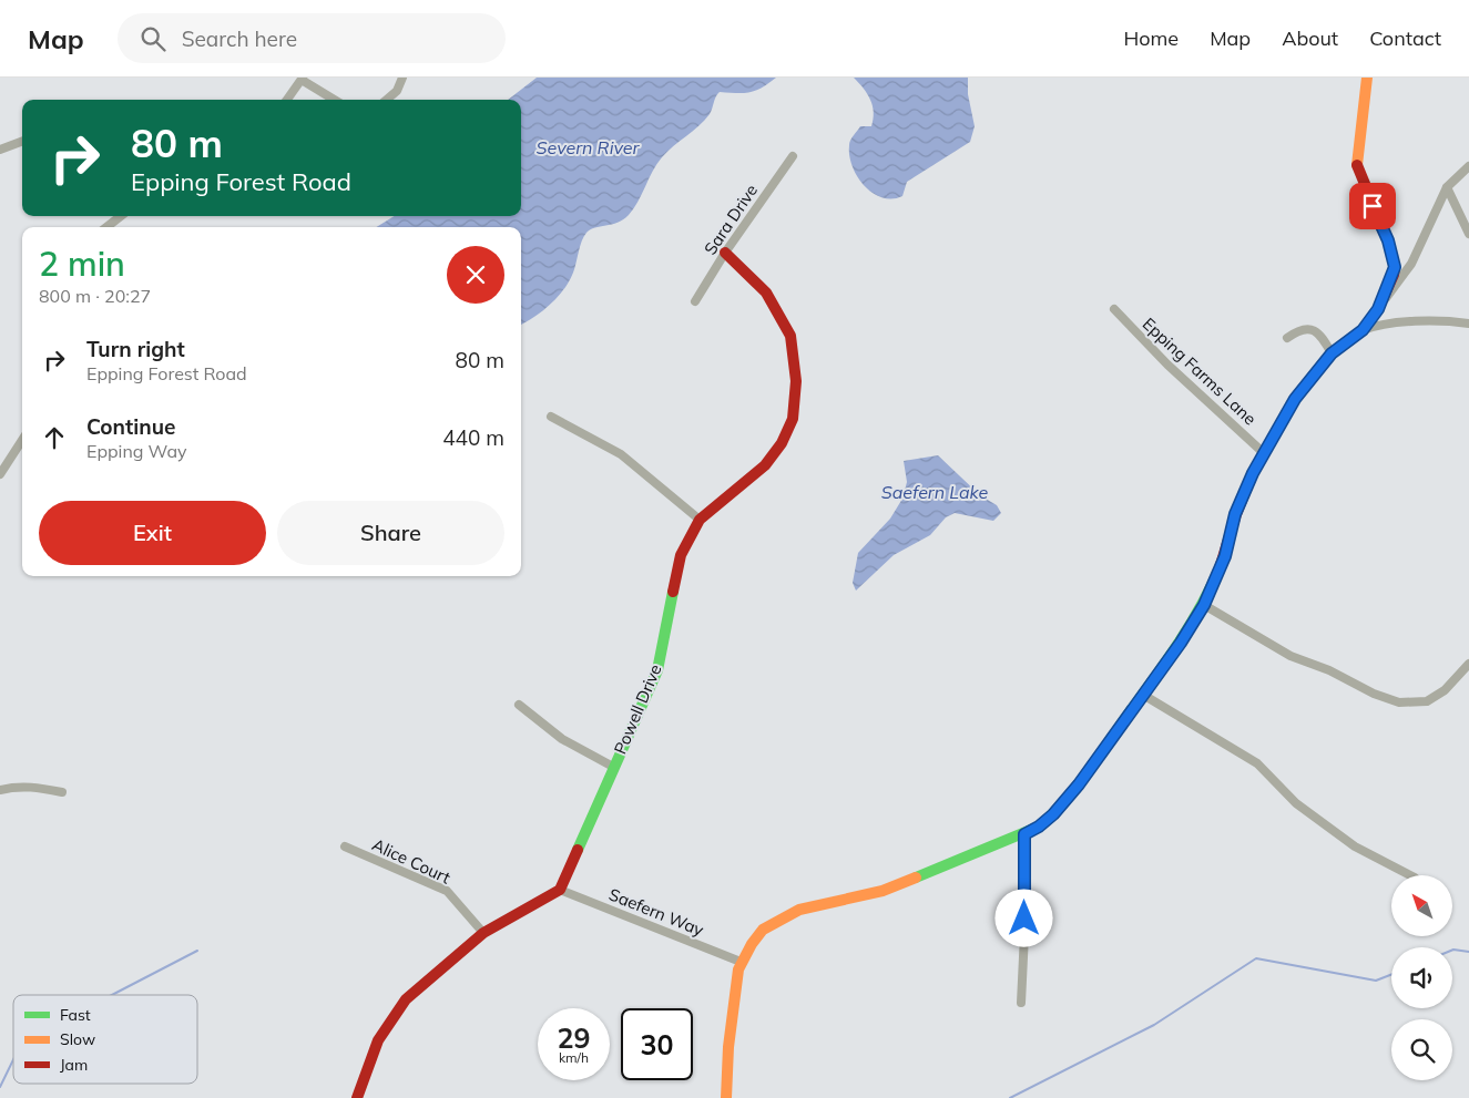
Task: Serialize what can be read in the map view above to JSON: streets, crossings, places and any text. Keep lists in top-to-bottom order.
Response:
{
  "streets": {
    "street": [
      "Sara Drive",
      "Epping Farms Lane",
      "Powell Drive",
      "Alice Court",
      "Saefern Way"
    ]
  },
  "crossings": [
    ["Sara Drive", "Powell Drive"],
    ["Powell Drive", "Saefern Way"]
  ],
  "water": ["Severn River", "Saefern Lake"],
  "legend": ["Fast", "Slow", "Jam"],
  "north": "top left",
  "page": {
    "header": "Map",
    "search": "Search here",
    "nav": [
      "Home",
      "Map",
      "About",
      "Contact"
    ],
    "turn": ["80 m", "Epping Forest Road"],
    "heading": ["2 min", "800 m · 20:27"],
    "list": [
      {
        "name": "Turn right",
        "note": "Epping Forest Road",
        "value": "80 m"
      },
      {
        "name": "Continue",
        "note": "Epping Way",
        "value": "440 m"
      }
    ],
    "buttons": ["Exit", "Share"],
    "speed": "29 km/h",
    "limit": "30"
  }
}
